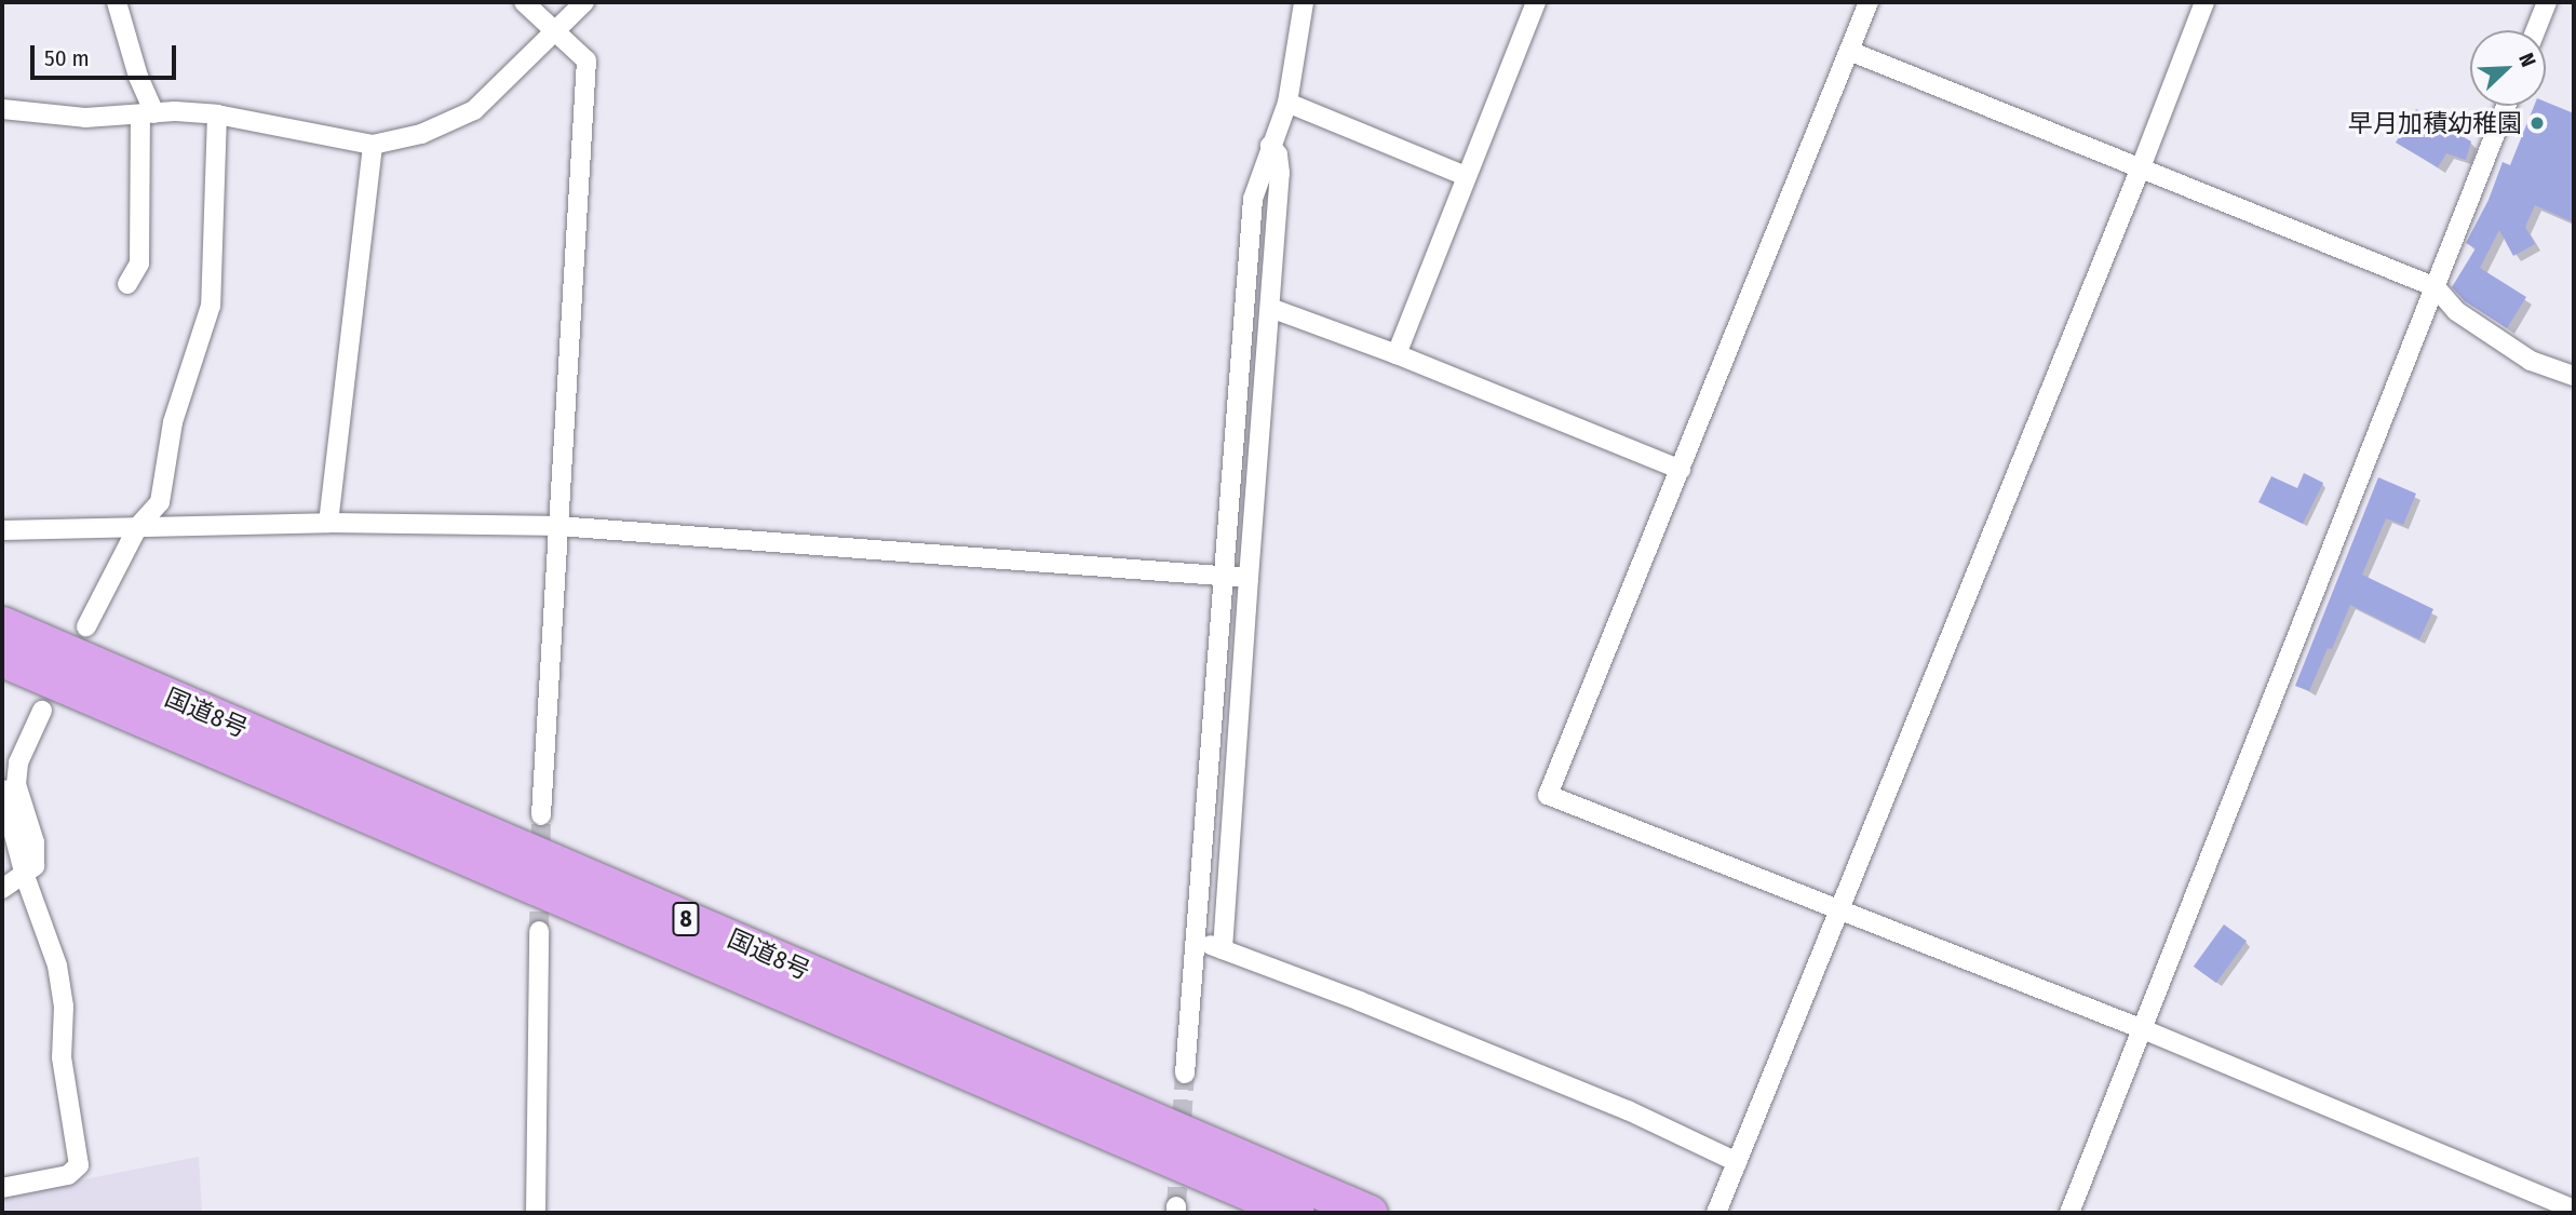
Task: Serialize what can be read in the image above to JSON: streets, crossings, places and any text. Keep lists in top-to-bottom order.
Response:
{
  "streets": {
    "highway": ["国道8号", "8"]
  },
  "places": ["早月加積幼稚園"],
  "scale_bar": "50 m",
  "north": "top right"
}
